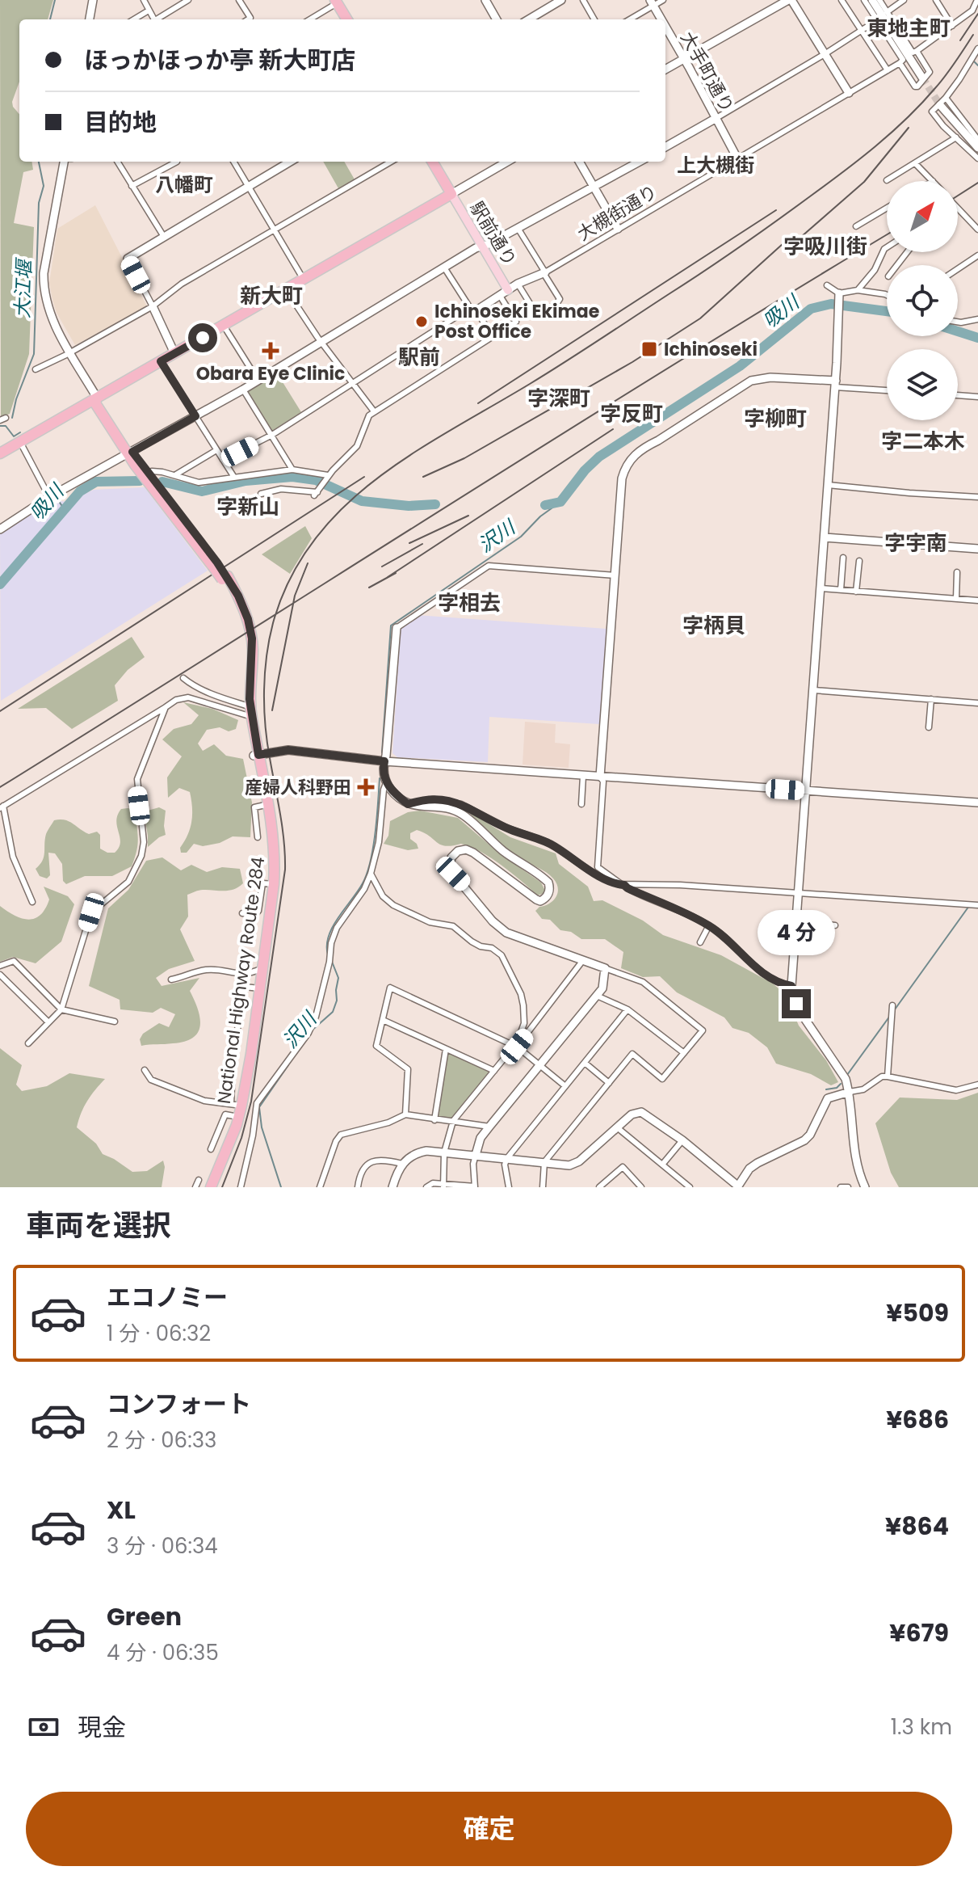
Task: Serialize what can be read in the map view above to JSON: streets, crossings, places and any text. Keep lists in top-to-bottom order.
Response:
{
  "streets": {
    "highway": ["National Highway Route 284"],
    "main road": ["駅前通り"],
    "street": ["大手町通り", "大槻街通り"]
  },
  "crossings": [
    ["大手町通り", "大槻街通り"]
  ],
  "districts": [
    "東地主町",
    "上大槻街",
    "八幡町",
    "字吸川街",
    "新大町",
    "駅前",
    "字深町",
    "字反町",
    "字柳町",
    "字二本木",
    "字新山",
    "字宇南",
    "字相去",
    "字柄貝"
  ],
  "water": ["大江堰", "吸川", "沢川"],
  "places": {
    "other": ["Ichinoseki Ekimae Post Office"],
    "transit": ["Ichinoseki"],
    "health": ["Obara Eye Clinic", "産婦人科野田"]
  },
  "north": "top right",
  "page": {
    "banner": ["ほっかほっか亭 新大町店", "目的地"],
    "bubble": "4 分",
    "heading": "車両を選択",
    "list": [
      {
        "name": "エコノミー",
        "note": "1 分 · 06:32",
        "value": "¥509"
      },
      {
        "name": "コンフォート",
        "note": "2 分 · 06:33",
        "value": "¥686"
      },
      {
        "name": "XL",
        "note": "3 分 · 06:34",
        "value": "¥864"
      },
      {
        "name": "Green",
        "note": "4 分 · 06:35",
        "value": "¥679"
      }
    ],
    "pay": ["現金", "1.3 km"],
    "buttons": "確定"
  }
}
